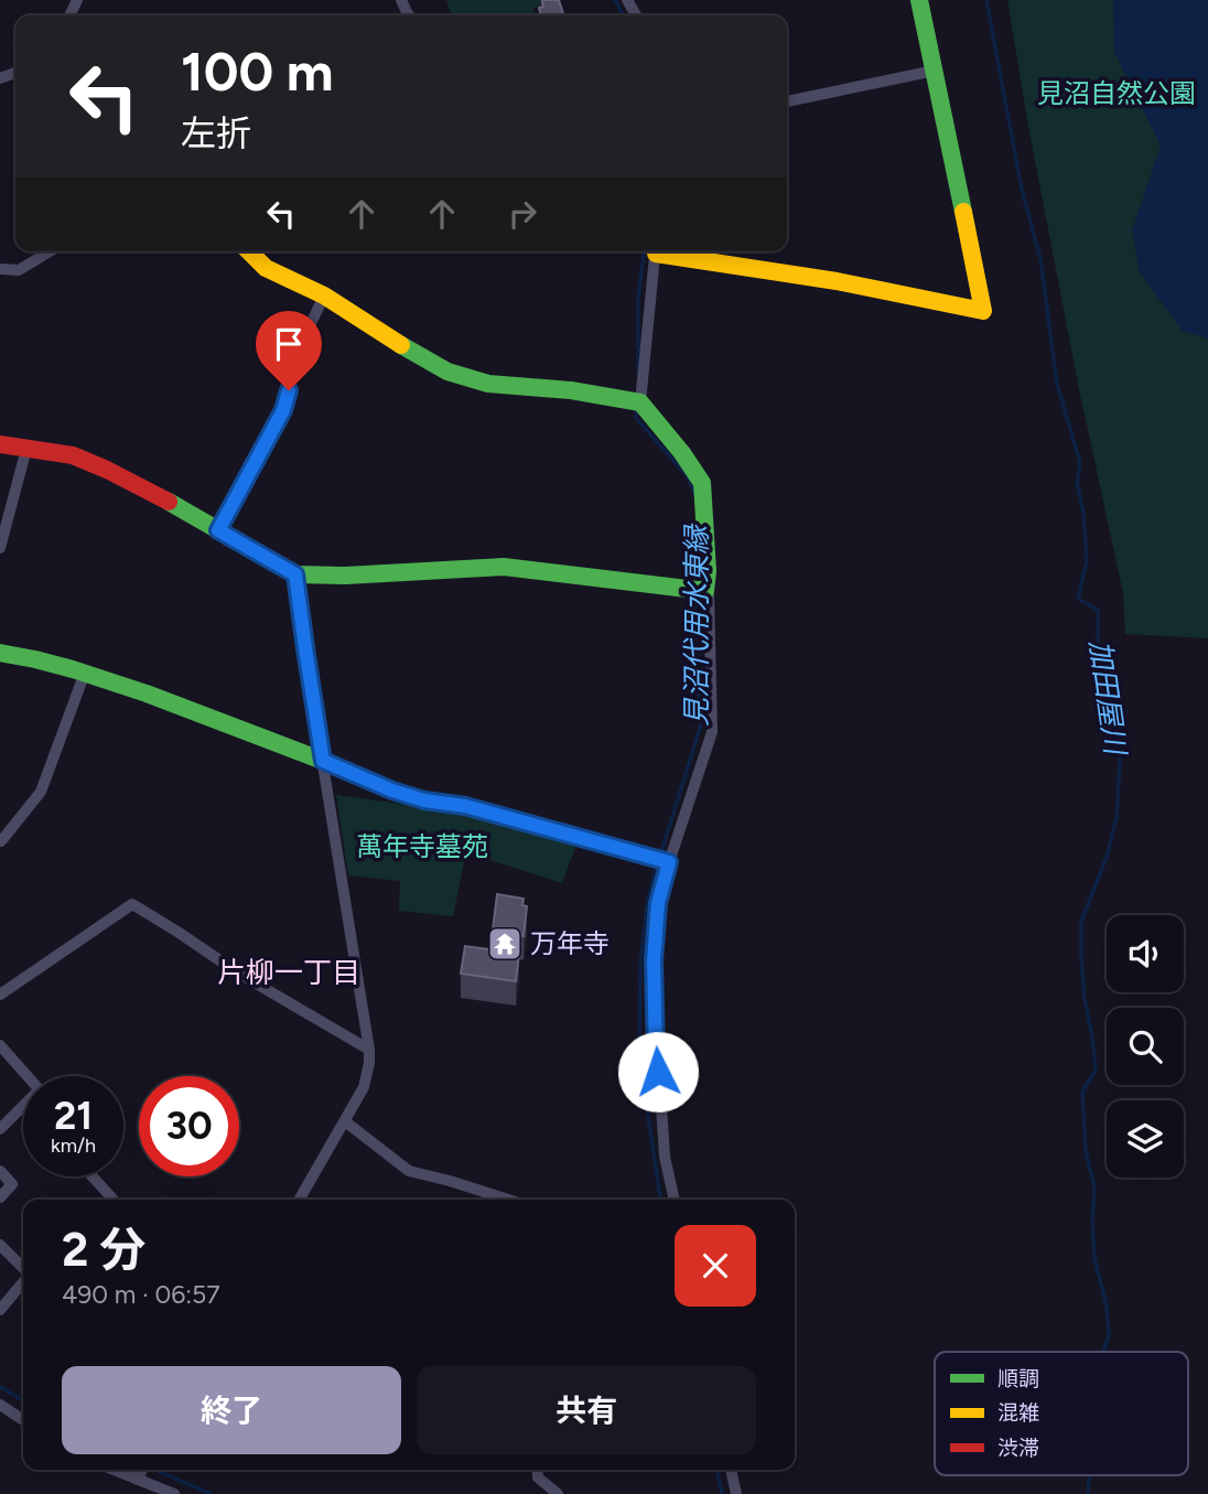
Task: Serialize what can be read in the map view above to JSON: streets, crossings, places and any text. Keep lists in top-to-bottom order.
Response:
{
  "districts": ["片柳一丁目"],
  "water": ["見沼代用水東縁", "加田屋川"],
  "parks": ["見沼自然公園", "萬年寺墓苑"],
  "places": {
    "temple": ["万年寺"]
  },
  "legend": ["順調", "混雑", "渋滞"],
  "page": {
    "turn": ["100 m", "左折"],
    "speed": "21 km/h",
    "limit": "30",
    "heading": ["2 分", "490 m · 06:57"],
    "buttons": ["終了", "共有"]
  }
}
